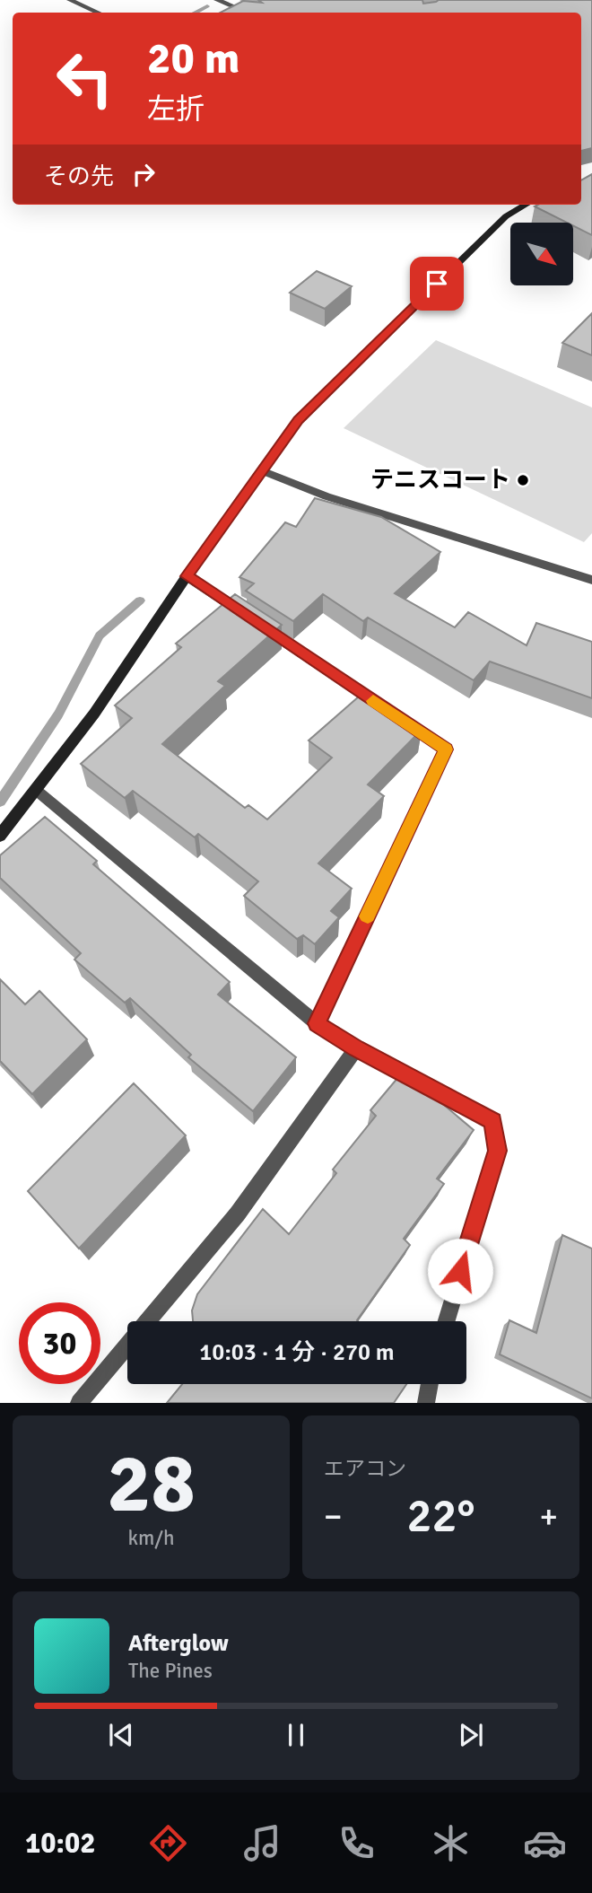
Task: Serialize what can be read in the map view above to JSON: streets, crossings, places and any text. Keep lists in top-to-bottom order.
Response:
{
  "places": ["テニスコート"],
  "north": "bottom right",
  "page": {
    "turn": ["20 m", "左折"],
    "then": "その先",
    "limit": "30",
    "trip": "10:03 · 1 分 · 270 m",
    "tile": [
      ["28", "km/h"],
      "エアコン"
    ],
    "heat": ["−", "22°", "+"],
    "song": ["Afterglow", "The Pines"],
    "tabs": "10:02"
  }
}
